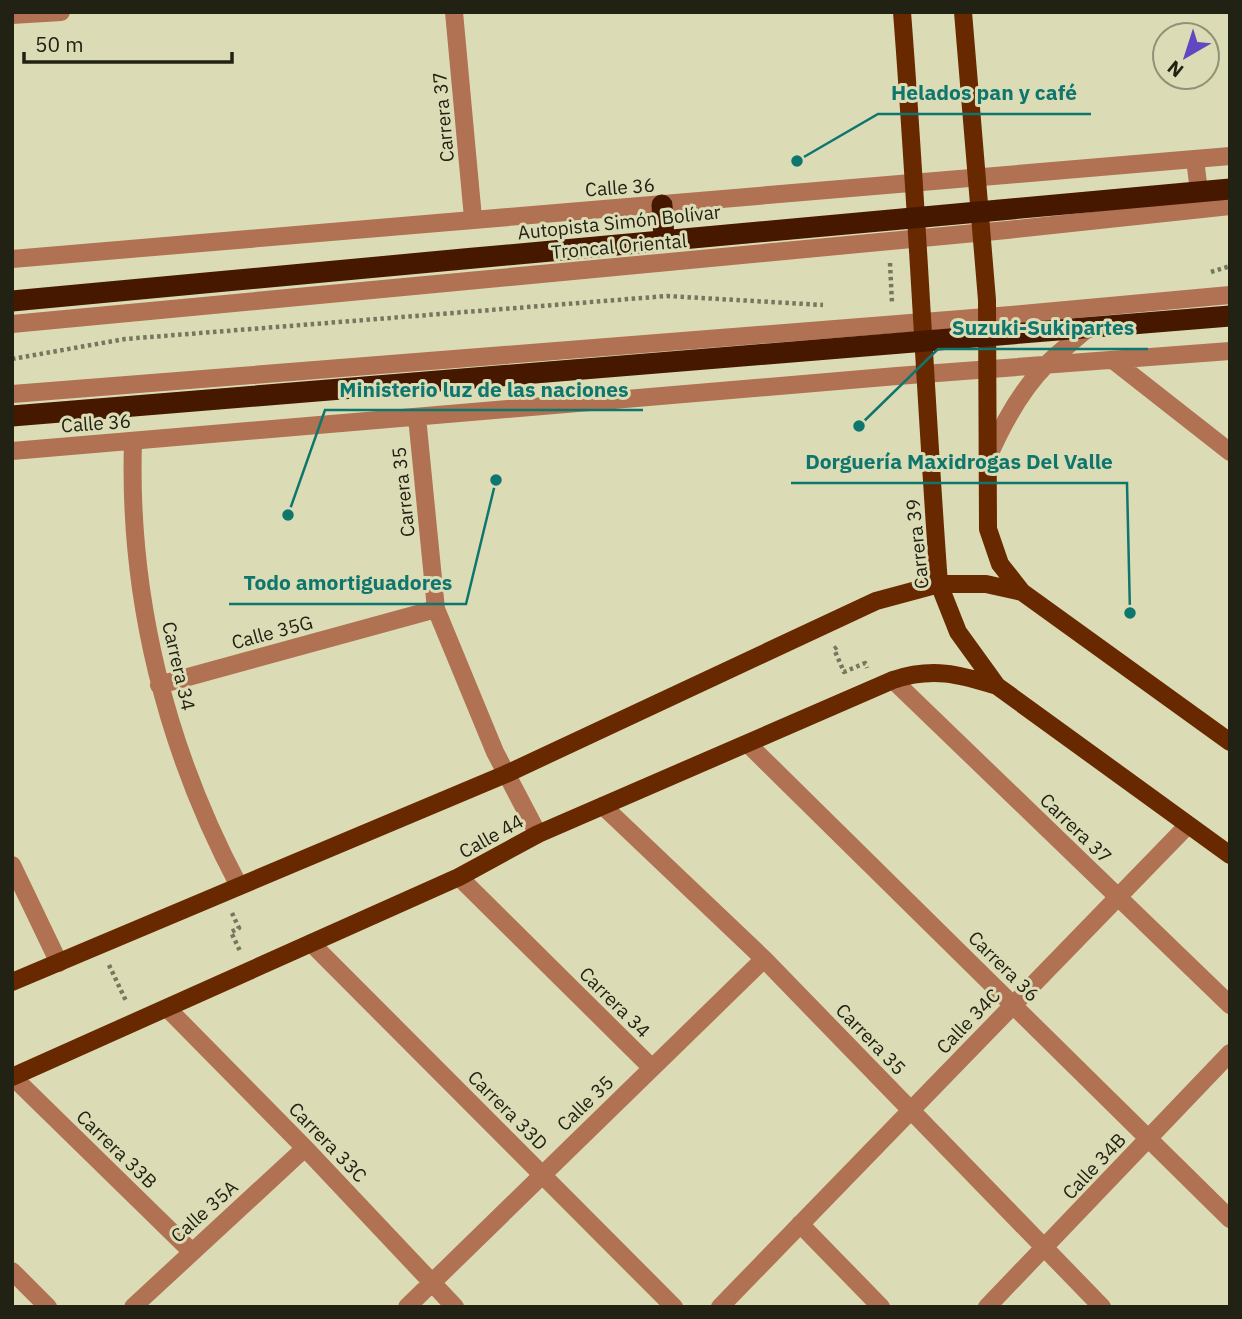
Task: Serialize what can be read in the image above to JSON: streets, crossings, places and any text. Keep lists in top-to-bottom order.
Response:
{
  "streets": {
    "highway": ["Autopista Simón Bolívar"],
    "main road": ["Carrera 39", "Calle 44"],
    "street": [
      "Carrera 37",
      "Calle 36",
      "Troncal Oriental",
      "Carrera 35",
      "Calle 35G",
      "Carrera 34",
      "Carrera 36",
      "Calle 34C",
      "Calle 35",
      "Carrera 33D",
      "Carrera 33C",
      "Carrera 33B",
      "Calle 34B",
      "Calle 35A"
    ]
  },
  "crossings": [
    ["Carrera 37", "Calle 36"],
    ["Carrera 37", "Calle 44"],
    ["Carrera 37", "Calle 34C"],
    ["Calle 36", "Carrera 35"],
    ["Calle 36", "Carrera 39"],
    ["Calle 36", "Carrera 34"],
    ["Autopista Simón Bolívar", "Troncal Oriental"],
    ["Autopista Simón Bolívar", "Carrera 39"],
    ["Troncal Oriental", "Carrera 39"],
    ["Carrera 35", "Calle 35G"],
    ["Carrera 35", "Calle 44"],
    ["Carrera 35", "Calle 34C"],
    ["Carrera 35", "Calle 35"],
    ["Carrera 35", "Calle 34B"],
    ["Carrera 39", "Calle 44"],
    ["Carrera 39", "Calle 34C"],
    ["Calle 35G", "Carrera 34"],
    ["Carrera 34", "Calle 44"],
    ["Carrera 34", "Calle 35"],
    ["Calle 44", "Carrera 36"],
    ["Calle 44", "Carrera 33D"],
    ["Calle 44", "Carrera 33C"],
    ["Calle 44", "Carrera 33B"],
    ["Carrera 36", "Calle 34C"],
    ["Carrera 36", "Calle 34B"],
    ["Calle 35", "Carrera 33D"],
    ["Calle 35", "Carrera 33C"],
    ["Carrera 33C", "Calle 35A"],
    ["Carrera 33B", "Calle 35A"]
  ],
  "places": [
    "Helados pan y café",
    "Suzuki-Sukipartes",
    "Todo amortiguadores",
    "Ministerio luz de las naciones",
    "Dorguería Maxidrogas Del Valle"
  ],
  "scale_bar": "50 m",
  "north": "bottom left"
}
